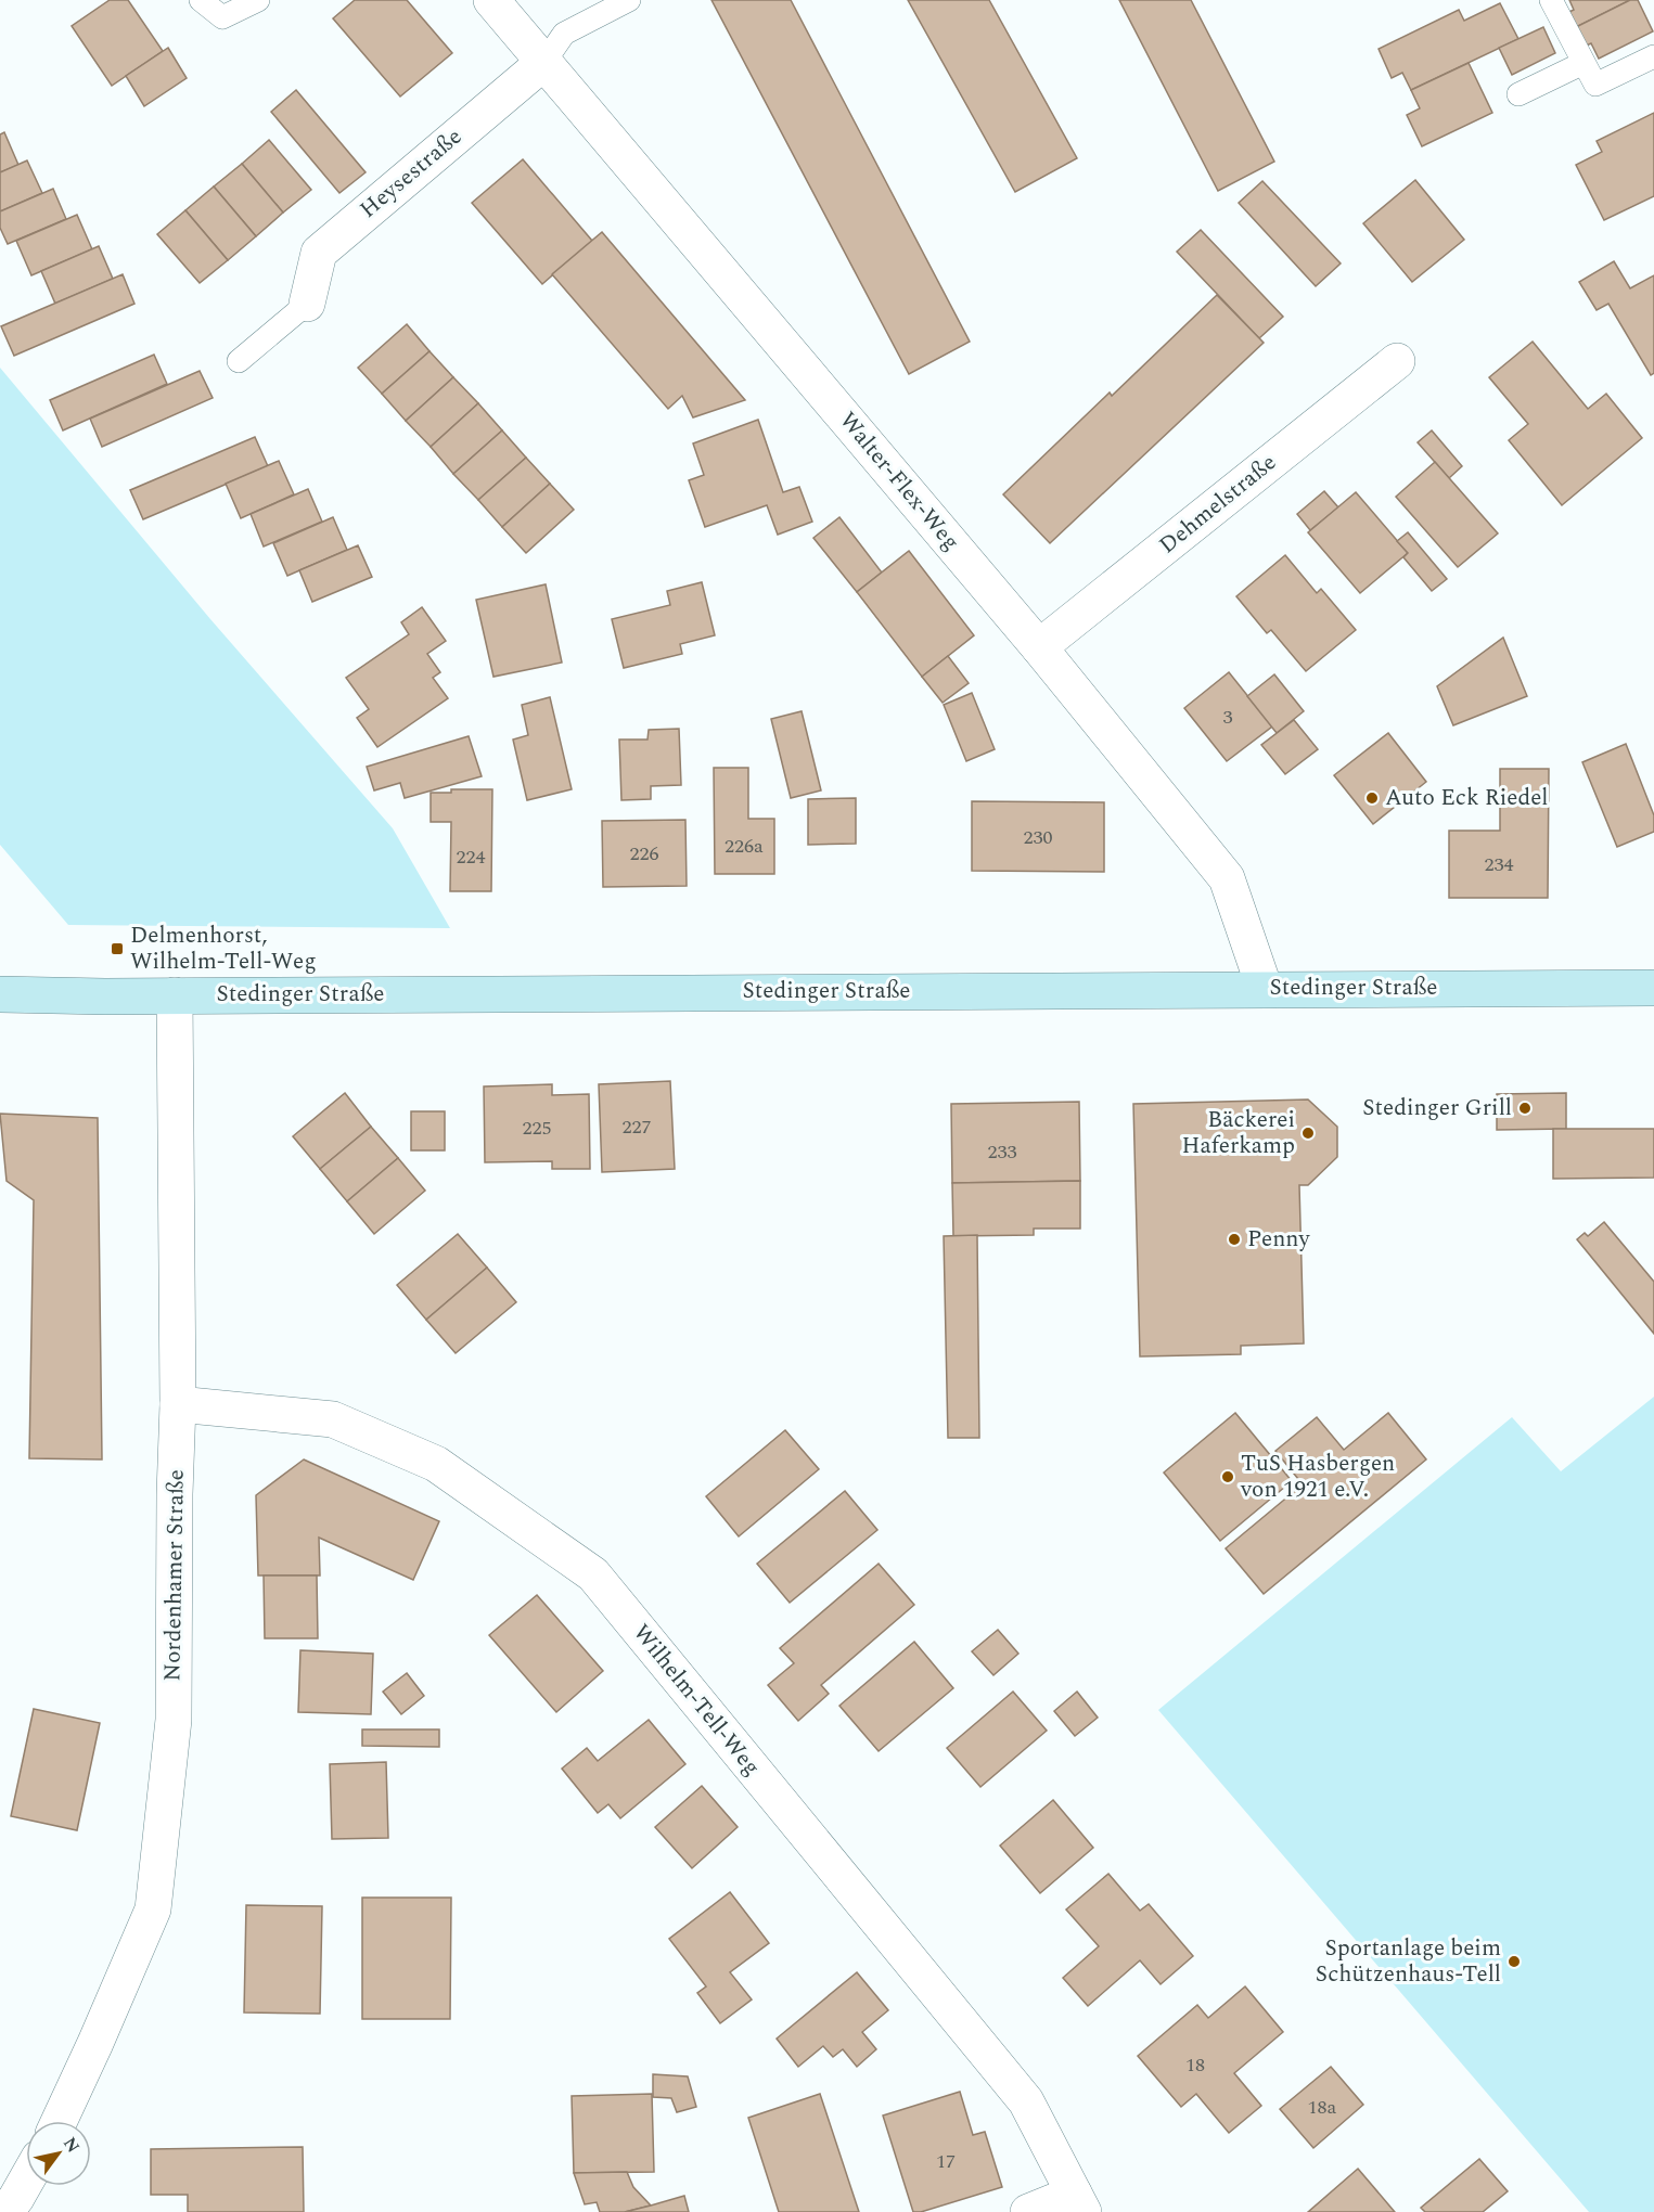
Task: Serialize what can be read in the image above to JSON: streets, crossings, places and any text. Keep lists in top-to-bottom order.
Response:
{
  "streets": {
    "main road": ["Stedinger Straße"],
    "street": [
      "Heysestraße",
      "Walter-Flex-Weg",
      "Dehmelstraße",
      "Nordenhamer Straße",
      "Wilhelm-Tell-Weg"
    ]
  },
  "crossings": [
    ["Heysestraße", "Walter-Flex-Weg"],
    ["Walter-Flex-Weg", "Dehmelstraße"],
    ["Walter-Flex-Weg", "Stedinger Straße"],
    ["Stedinger Straße", "Nordenhamer Straße"],
    ["Nordenhamer Straße", "Wilhelm-Tell-Weg"]
  ],
  "places": {
    "other": [
      "Auto Eck Riedel",
      "Stedinger Grill",
      "Bäckerei Haferkamp",
      "Penny",
      "TuS Hasbergen von 1921 e.V.",
      "Sportanlage beim Schützenhaus-Tell"
    ],
    "transit": ["Delmenhorst, Wilhelm-Tell-Weg"]
  },
  "house_numbers": [
    "3",
    "230",
    "226a",
    "226",
    "224",
    "234",
    "227",
    "225",
    "233",
    "18",
    "18a",
    "17"
  ],
  "north": "top right"
}
